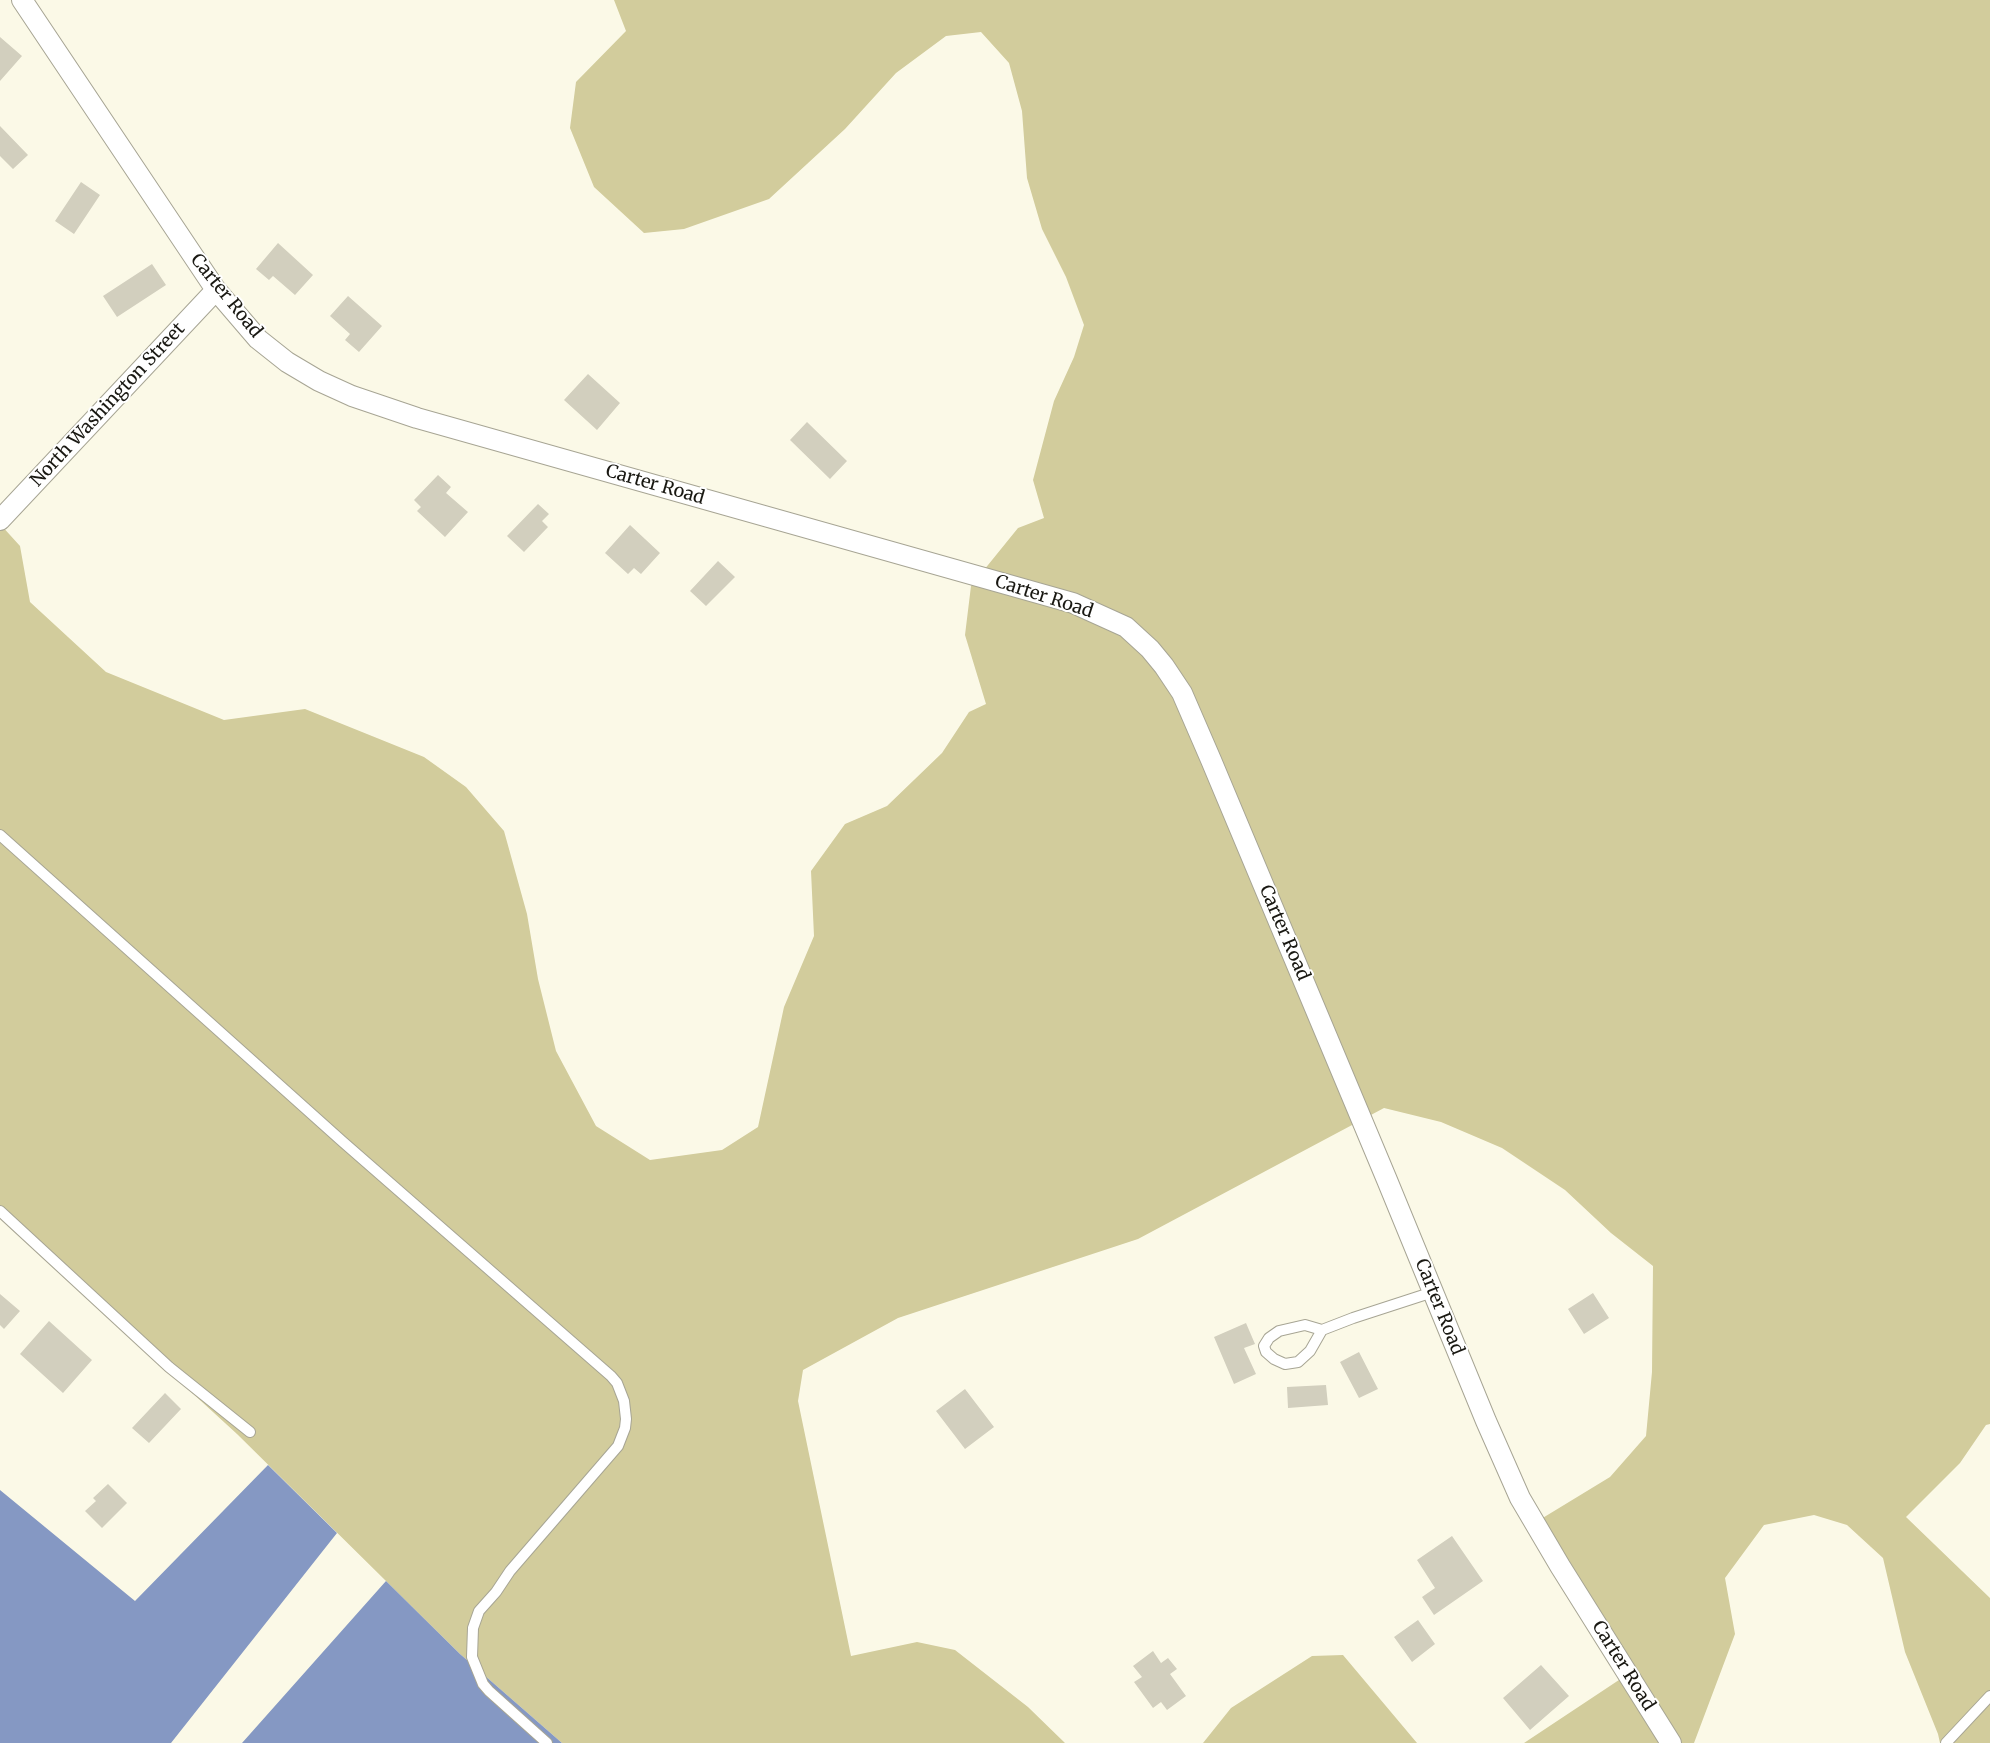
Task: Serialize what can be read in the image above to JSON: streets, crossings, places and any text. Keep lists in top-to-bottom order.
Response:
{
  "streets": {
    "street": ["Carter Road", "North Washington Street"]
  },
  "crossings": [
    ["Carter Road", "North Washington Street"]
  ]
}
